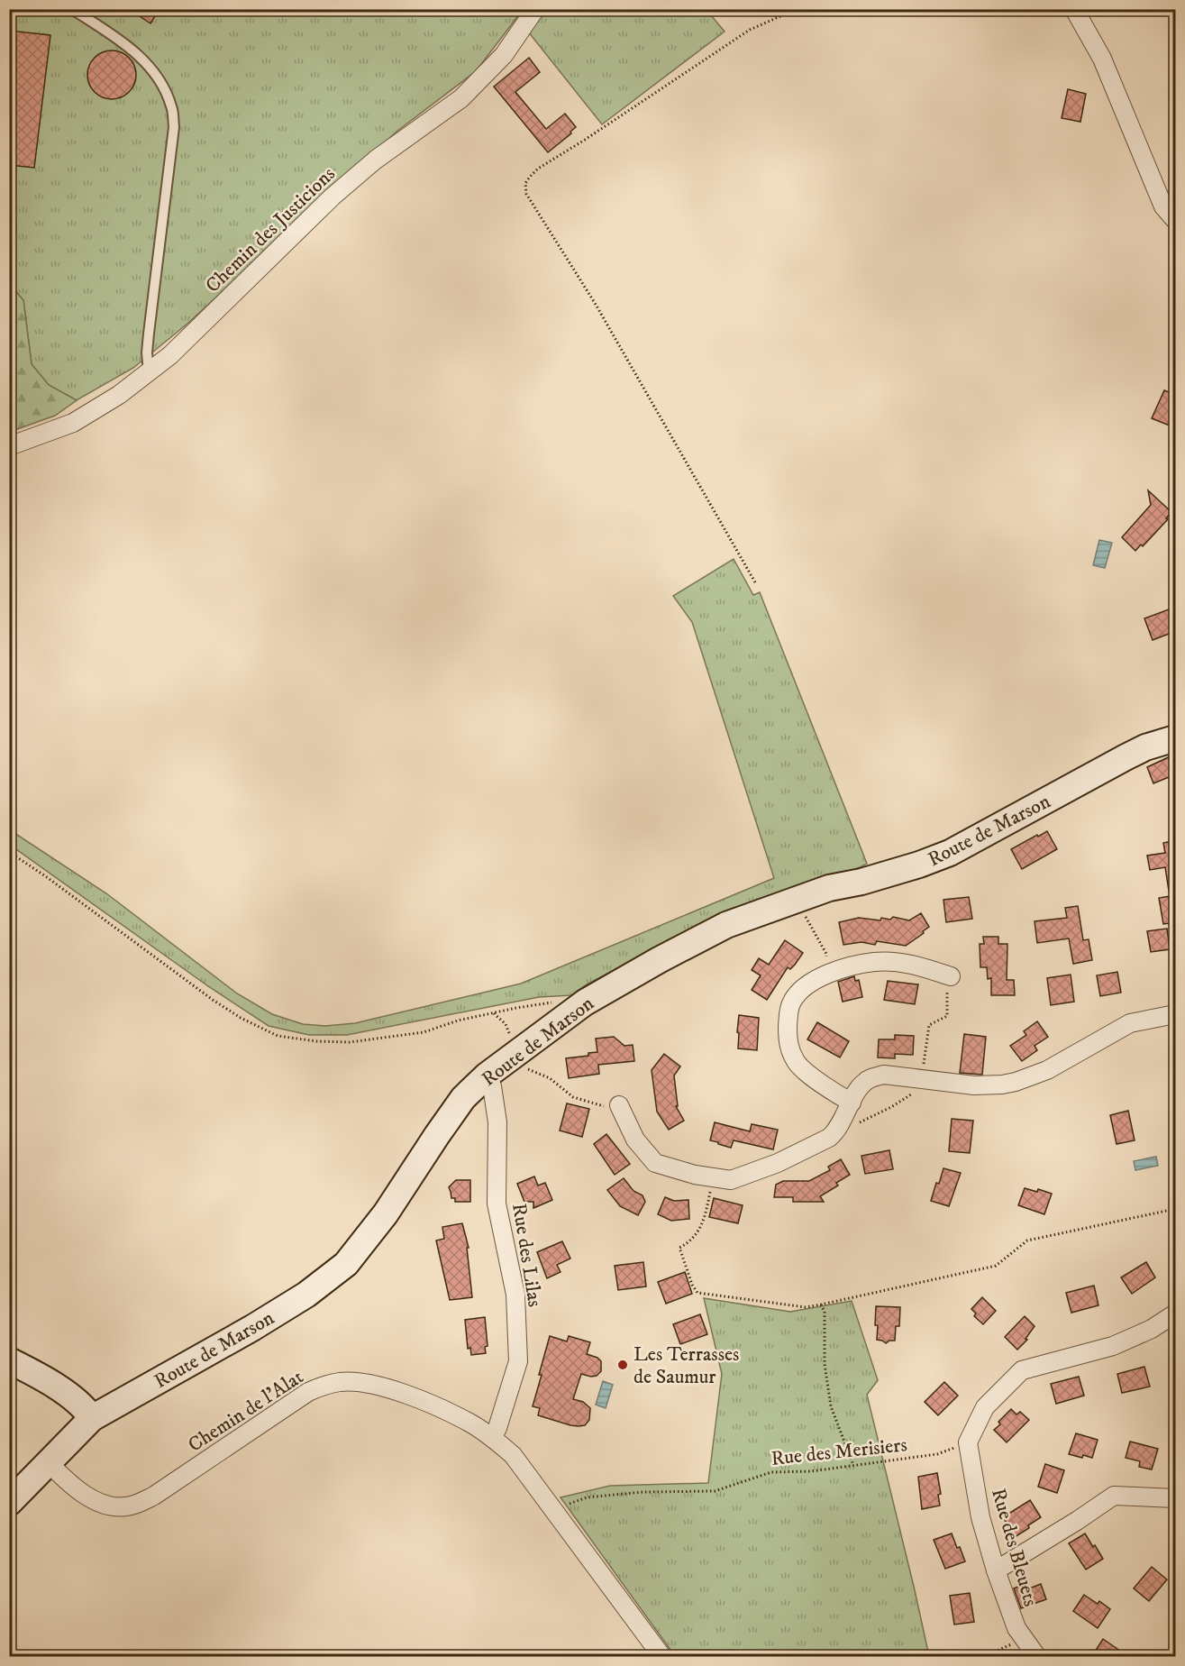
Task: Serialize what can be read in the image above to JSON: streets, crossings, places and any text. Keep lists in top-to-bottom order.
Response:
{
  "streets": {
    "street": [
      "Chemin des Justicions",
      "Route de Marson",
      "Rue des Lilas",
      "Chemin de l'Alat",
      "Rue des Bleuets"
    ],
    "path": ["Rue des Merisiers"]
  },
  "crossings": [
    ["Route de Marson", "Rue des Lilas"],
    ["Route de Marson", "Chemin de l'Alat"],
    ["Rue des Lilas", "Chemin de l'Alat"],
    ["Chemin de l'Alat", "Rue des Merisiers"],
    ["Rue des Merisiers", "Rue des Bleuets"]
  ],
  "places": ["Les Terrasses de Saumur"]
}
